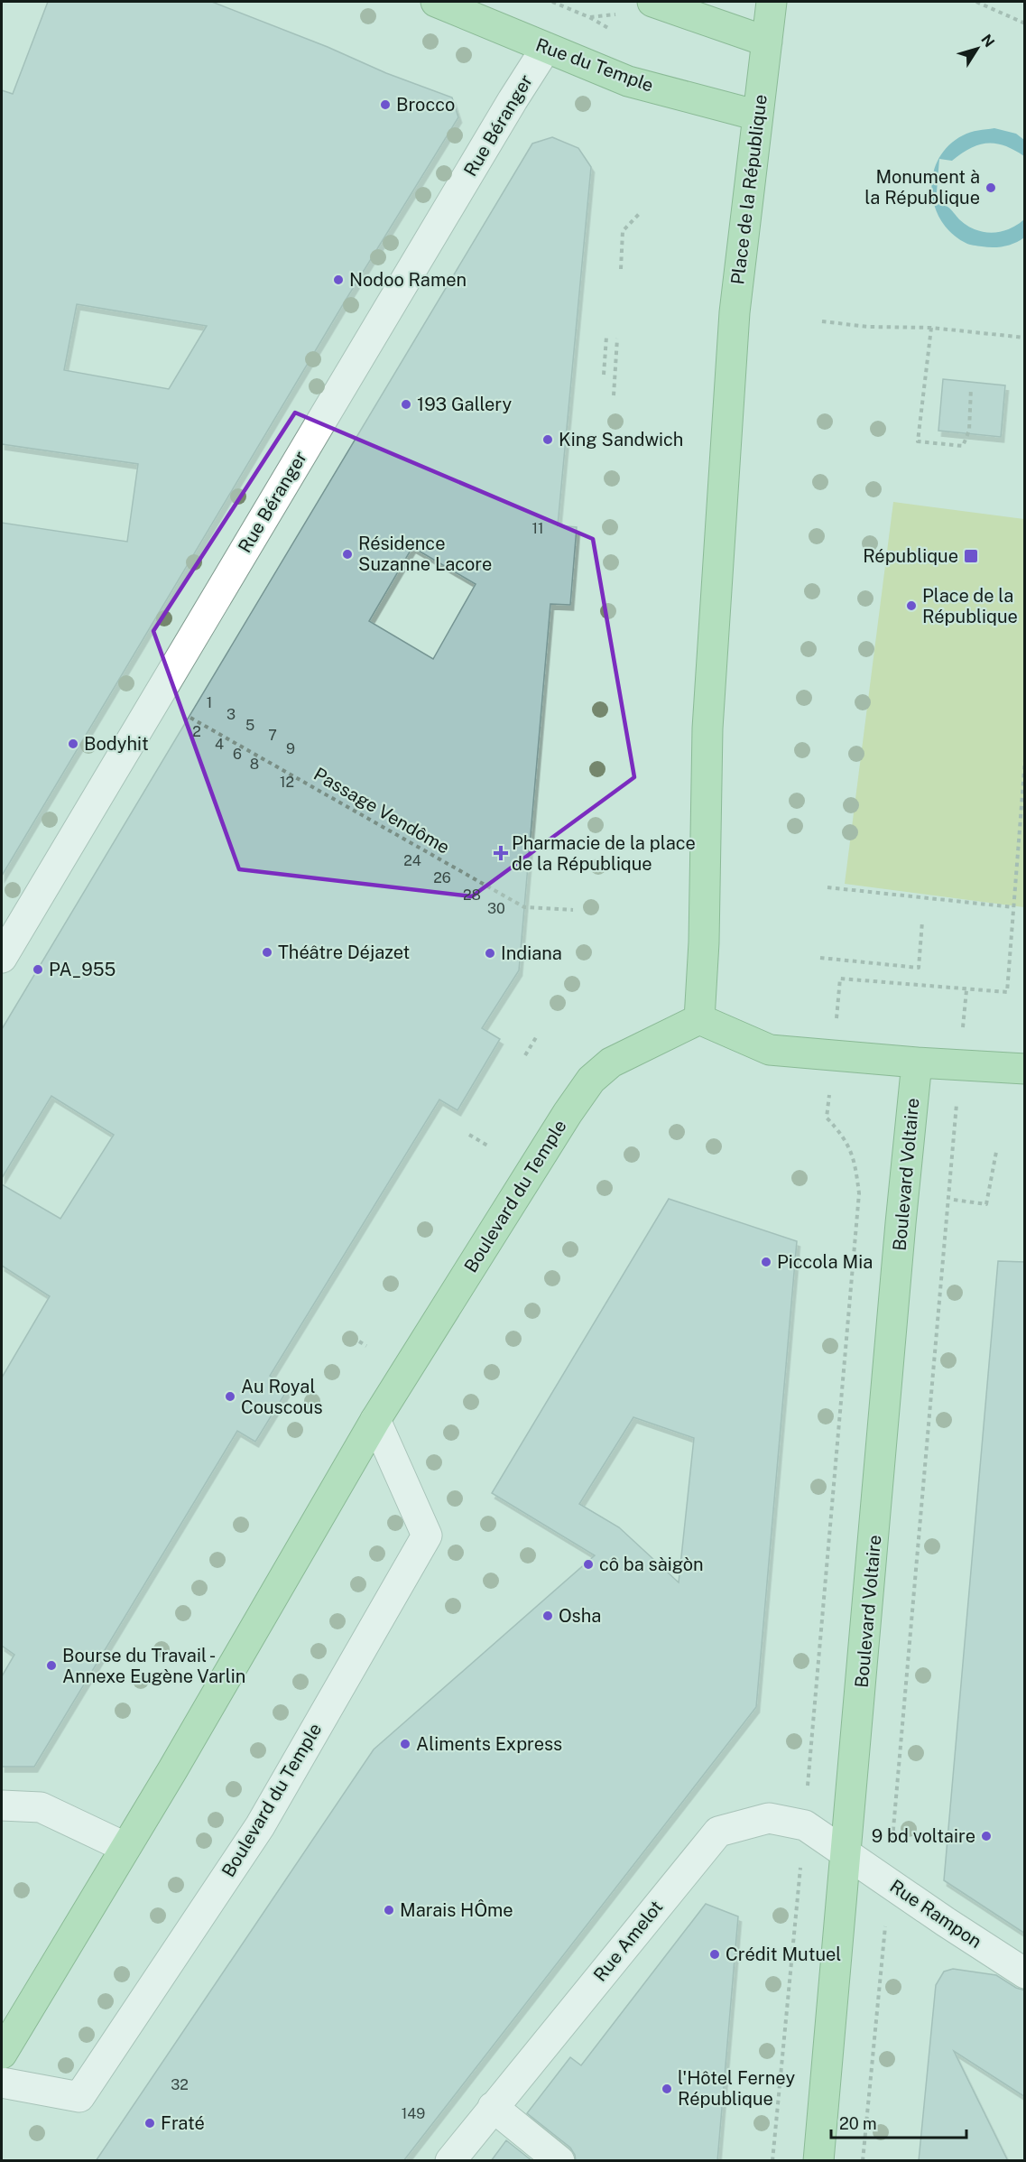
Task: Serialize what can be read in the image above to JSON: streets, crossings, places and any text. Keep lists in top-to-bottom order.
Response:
{
  "streets": {
    "main road": [
      "Rue du Temple",
      "Place de la République",
      "Boulevard Voltaire",
      "Boulevard du Temple"
    ],
    "street": ["Rue Béranger", "Rue Rampon", "Rue Amelot"],
    "path": ["Passage Vendôme"]
  },
  "crossings": [
    ["Rue du Temple", "Rue Béranger"],
    ["Rue du Temple", "Place de la République"],
    ["Place de la République", "Boulevard du Temple"],
    ["Boulevard Voltaire", "Rue Rampon"],
    ["Boulevard Voltaire", "Rue Amelot"],
    ["Rue Rampon", "Rue Amelot"]
  ],
  "places": {
    "other": [
      "Brocco",
      "Monument à la République",
      "Nodoo Ramen",
      "193 Gallery",
      "King Sandwich",
      "Résidence Suzanne Lacore",
      "Place de la République",
      "Bodyhit",
      "Théâtre Déjazet",
      "Indiana",
      "PA_955",
      "Piccola Mia",
      "Au Royal Couscous",
      "cô ba sàigòn",
      "Osha",
      "Bourse du Travail - Annexe Eugène Varlin",
      "Aliments Express",
      "9 bd voltaire",
      "Marais HÔme",
      "Crédit Mutuel",
      "l'Hôtel Ferney République",
      "Fraté"
    ],
    "transit": ["République"],
    "health": ["Pharmacie de la place de la République"]
  },
  "house_numbers": [
    "11",
    "1",
    "3",
    "5",
    "2",
    "7",
    "4",
    "9",
    "6",
    "8",
    "12",
    "24",
    "26",
    "28",
    "30",
    "32",
    "149"
  ],
  "scale_bar": "20 m",
  "north": "top right"
}
